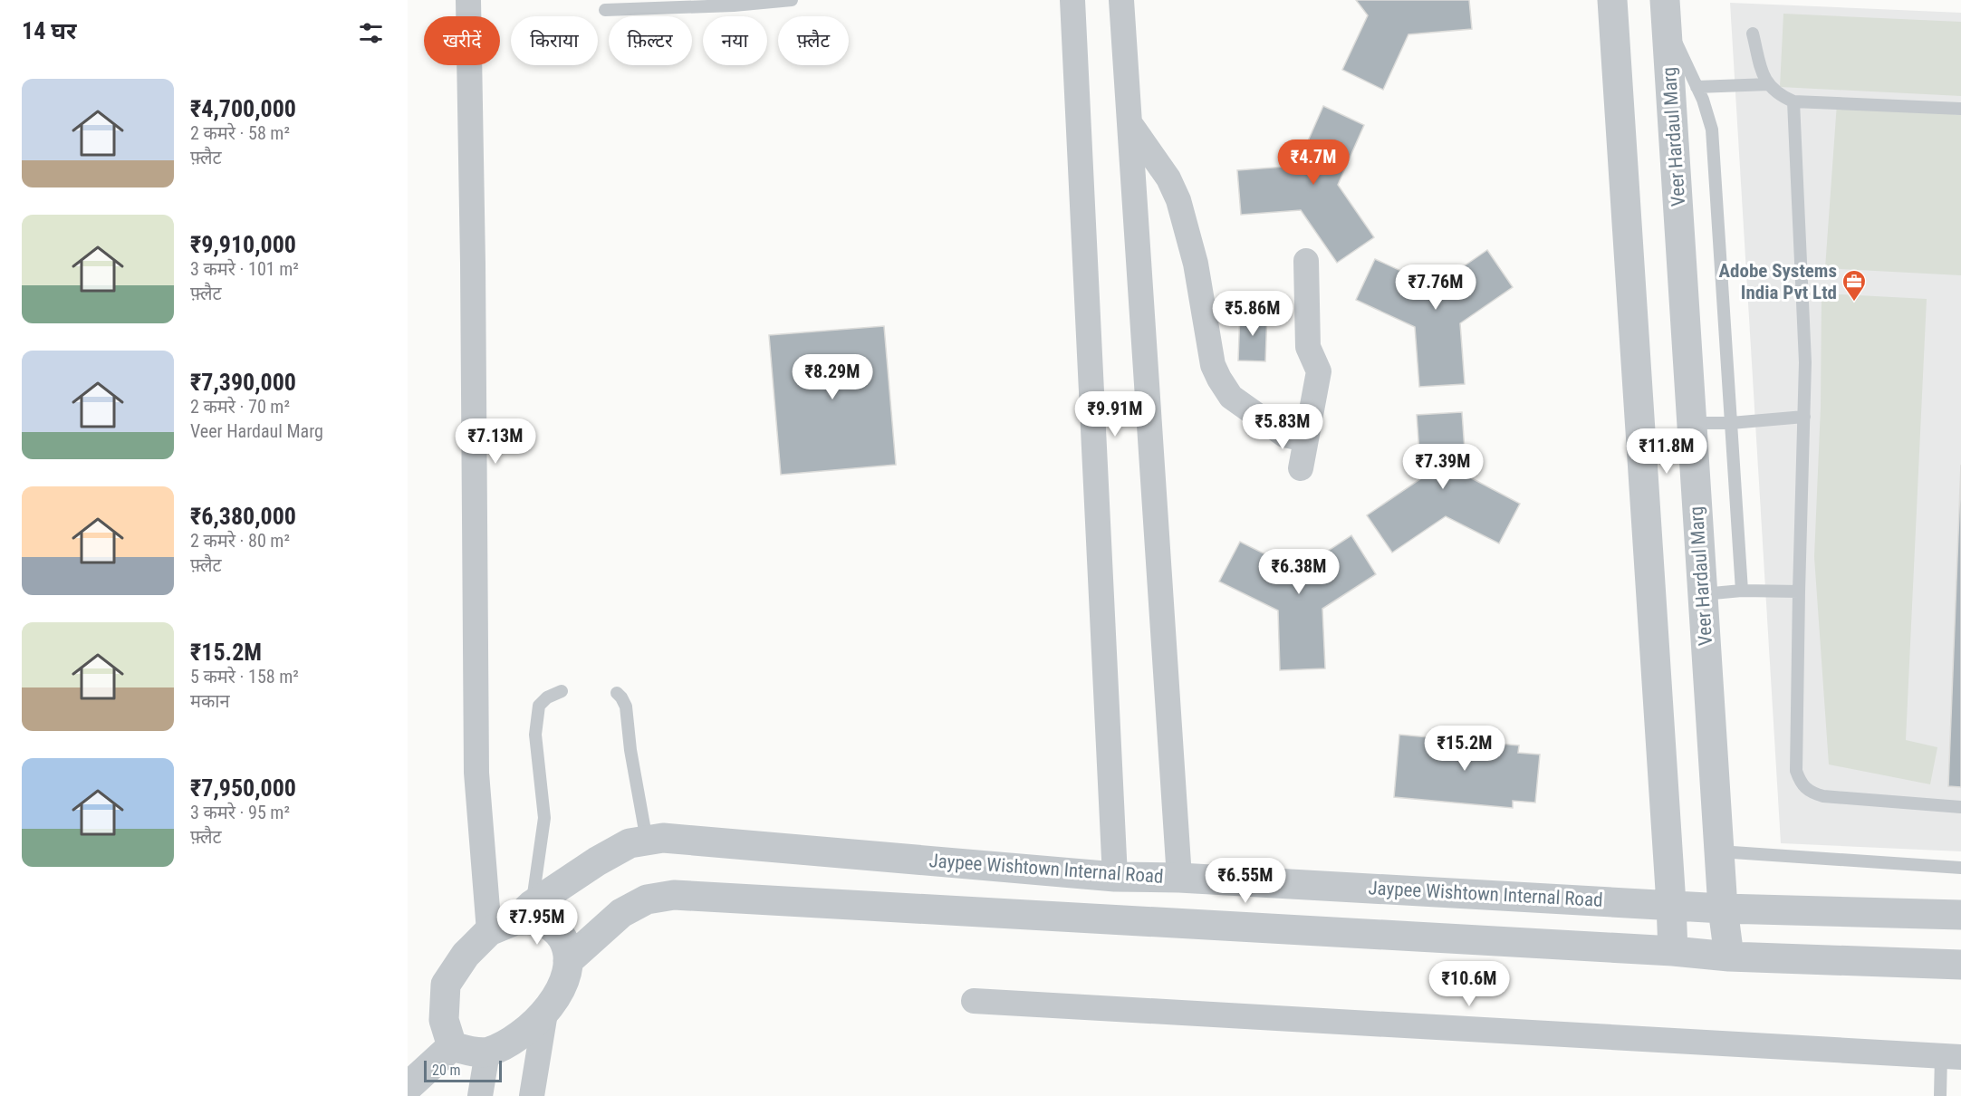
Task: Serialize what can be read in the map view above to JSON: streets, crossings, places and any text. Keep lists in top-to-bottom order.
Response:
{
  "streets": {
    "street": ["Veer Hardaul Marg", "Jaypee Wishtown Internal Road"]
  },
  "crossings": [
    ["Veer Hardaul Marg", "Jaypee Wishtown Internal Road"]
  ],
  "places": {
    "office": ["Adobe Systems India Pvt Ltd"]
  },
  "scale_bar": "20 m",
  "page": {
    "heading": "14 घर",
    "chip": [
      "खरीदें",
      "किराया",
      "फ़िल्टर",
      "नया",
      "फ़्लैट"
    ],
    "list": [
      {
        "name": "₹4,700,000",
        "note": "2 कमरे · 58 m² · फ़्लैट"
      },
      {
        "name": "₹9,910,000",
        "note": "3 कमरे · 101 m² · फ़्लैट"
      },
      {
        "name": "₹7,390,000",
        "note": "2 कमरे · 70 m² · Veer Hardaul Marg"
      },
      {
        "name": "₹6,380,000",
        "note": "2 कमरे · 80 m² · फ़्लैट"
      },
      {
        "name": "₹15.2M",
        "note": "5 कमरे · 158 m² · मकान"
      },
      {
        "name": "₹7,950,000",
        "note": "3 कमरे · 95 m² · फ़्लैट"
      }
    ],
    "price": [
      "₹4.7M",
      "₹7.76M",
      "₹5.86M",
      "₹8.29M",
      "₹9.91M",
      "₹5.83M",
      "₹7.13M",
      "₹11.8M",
      "₹7.39M",
      "₹6.38M",
      "₹15.2M",
      "₹6.55M",
      "₹7.95M",
      "₹10.6M"
    ],
    "scale": "20 m"
  }
}
